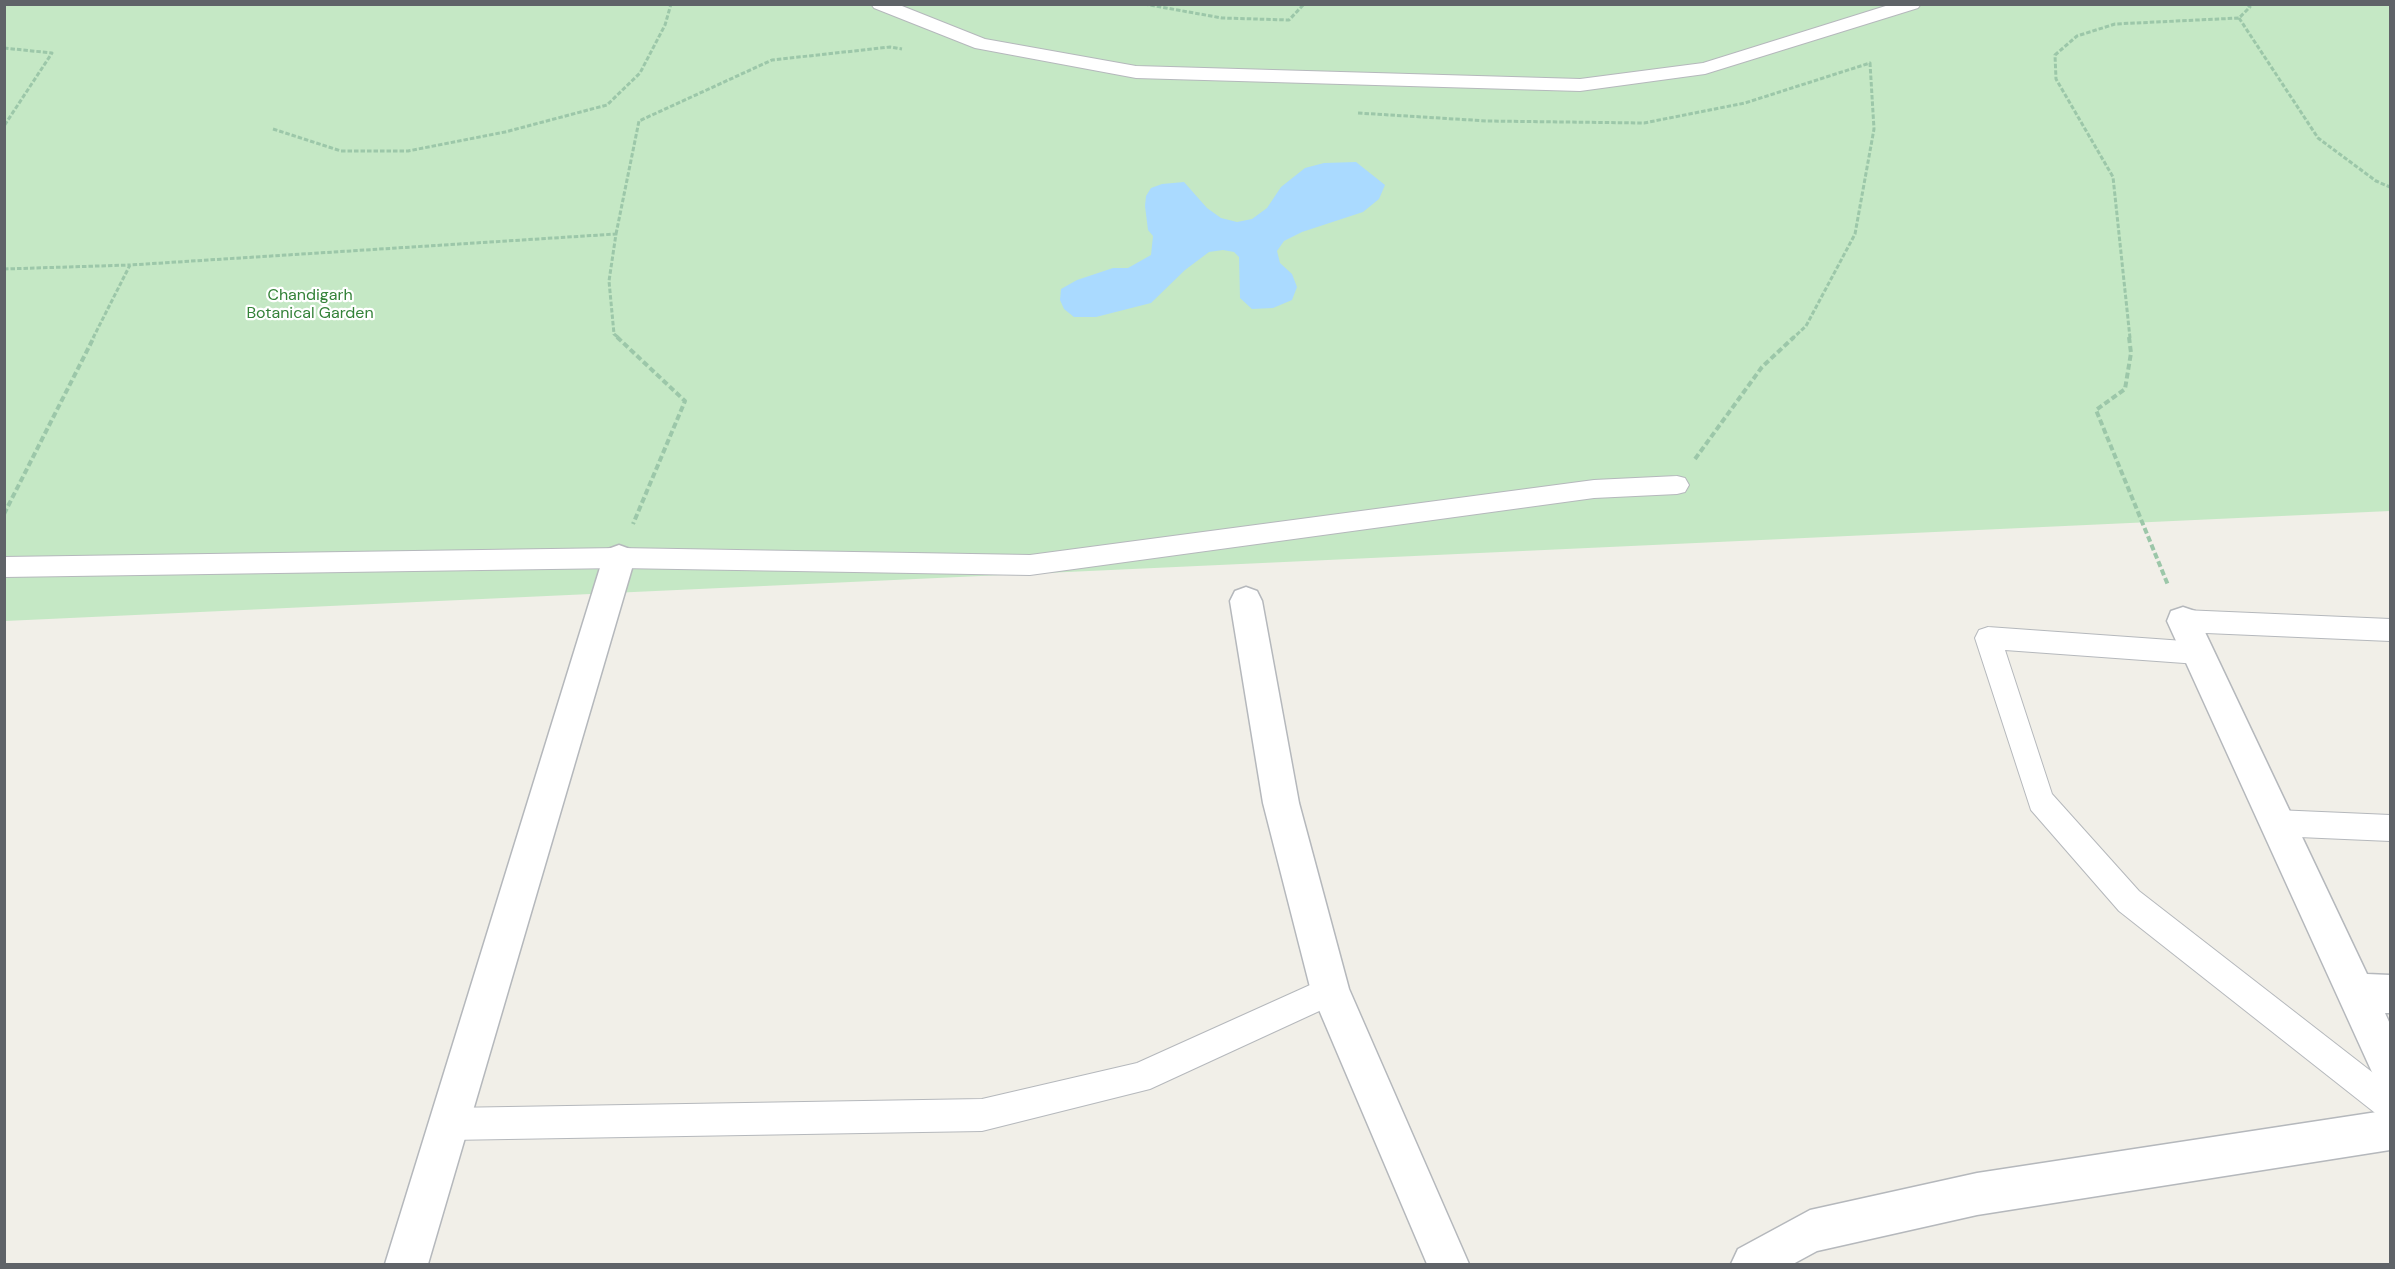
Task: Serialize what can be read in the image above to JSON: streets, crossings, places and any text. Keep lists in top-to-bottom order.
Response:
{
  "parks": ["Chandigarh Botanical Garden"]
}
